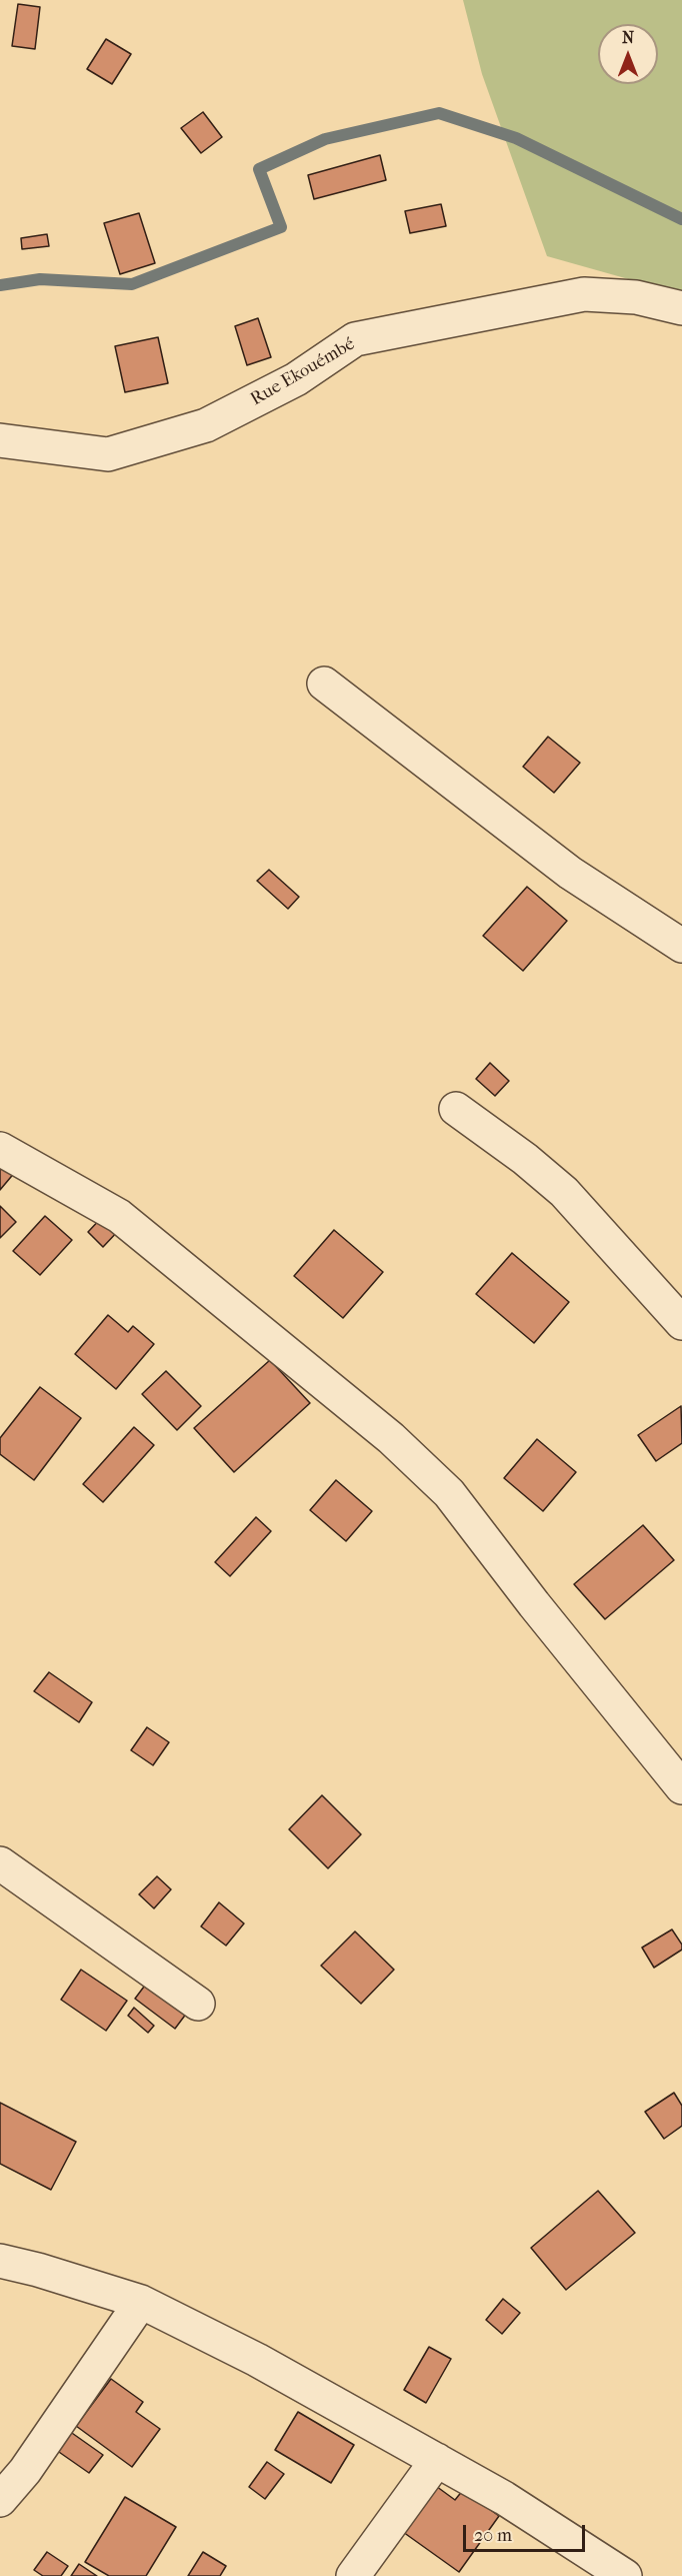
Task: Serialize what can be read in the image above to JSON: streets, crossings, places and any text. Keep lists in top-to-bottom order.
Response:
{
  "streets": {
    "street": ["Rue Ekouémbé"]
  },
  "scale_bar": "20 m",
  "north": "top"
}
